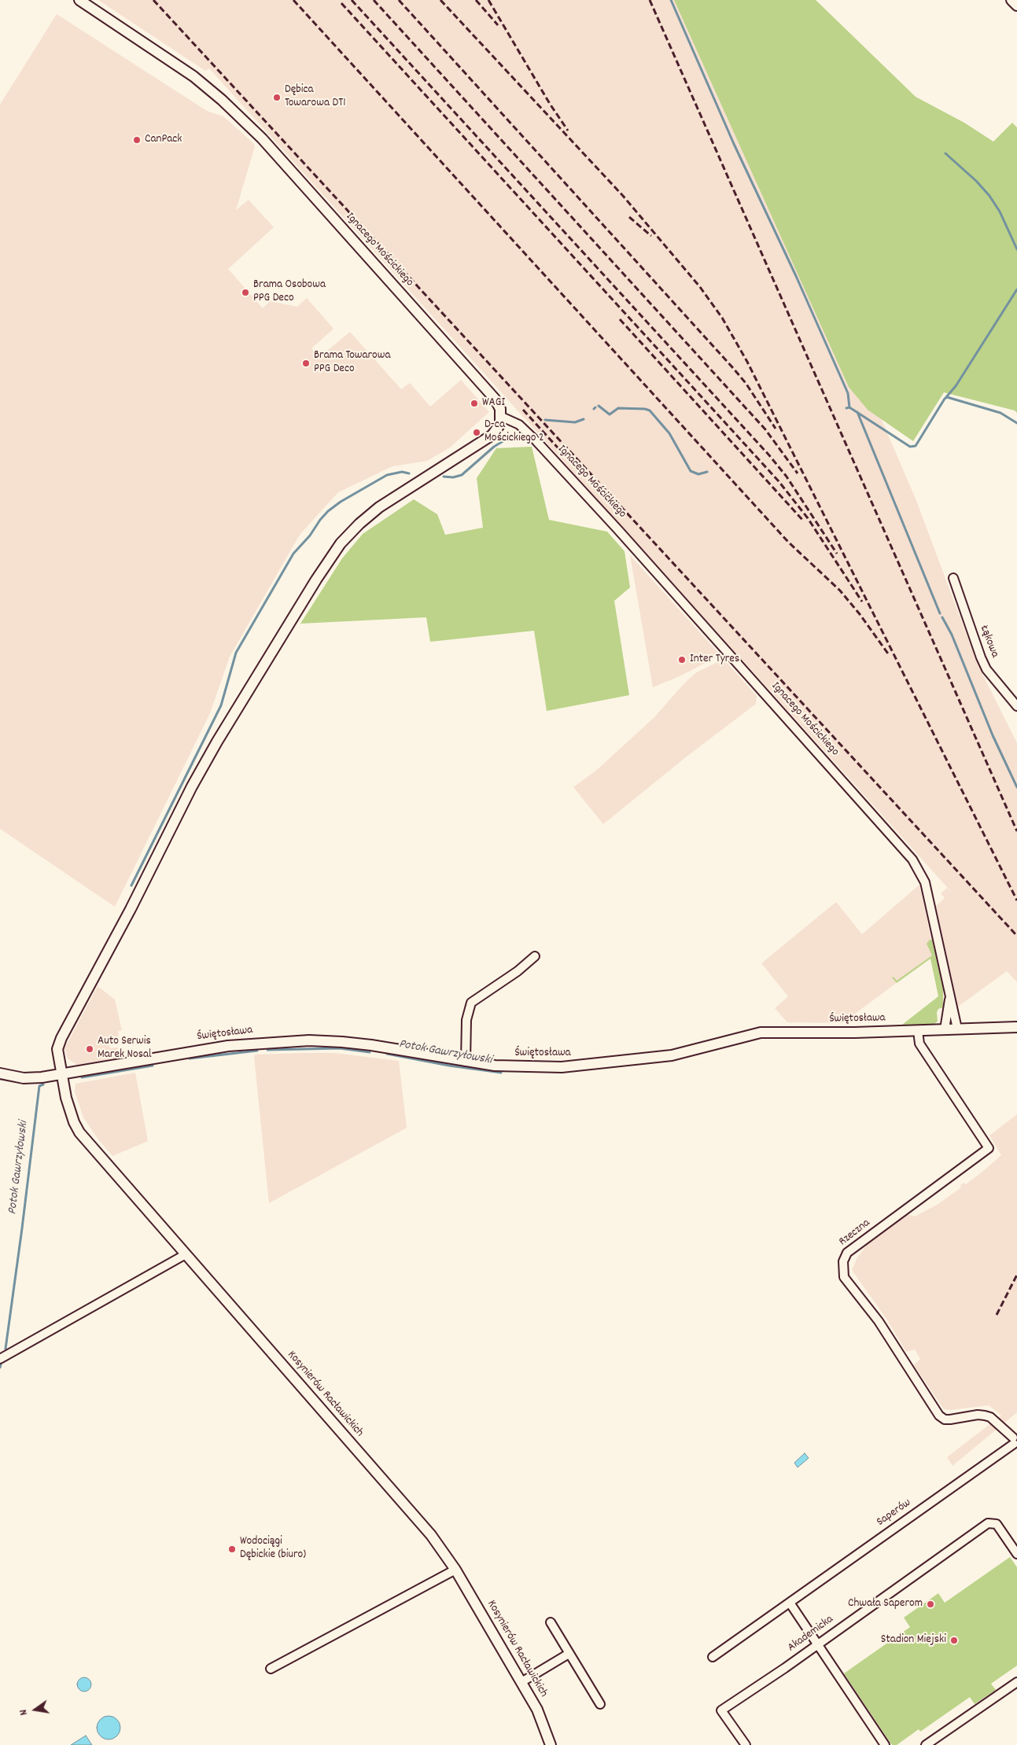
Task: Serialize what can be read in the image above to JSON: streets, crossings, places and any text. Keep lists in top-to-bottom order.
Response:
{
  "streets": {
    "street": [
      "Ignacego Mościckiego",
      "Łąkowa",
      "Świętosława",
      "Rzeczna",
      "Kosynierów Racławickich",
      "Saperów",
      "Akademicka"
    ]
  },
  "crossings": [
    ["Ignacego Mościckiego", "Świętosława"],
    ["Ignacego Mościckiego", "Kosynierów Racławickich"],
    ["Świętosława", "Rzeczna"],
    ["Świętosława", "Kosynierów Racławickich"],
    ["Rzeczna", "Saperów"]
  ],
  "water": ["Potok Gawrzyłowski"],
  "places": [
    "Dębica Towarowa DT1",
    "CanPack",
    "Brama Osobowa PPG Deco",
    "Brama Towarowa PPG Deco",
    "WAGI",
    "D-ca Mościckiego 2",
    "Inter Tyres",
    "Auto Serwis Marek Nosal",
    "Wodociągi Dębickie (biuro)",
    "Chwała Saperom",
    "Stadion Miejski"
  ],
  "north": "left"
}
